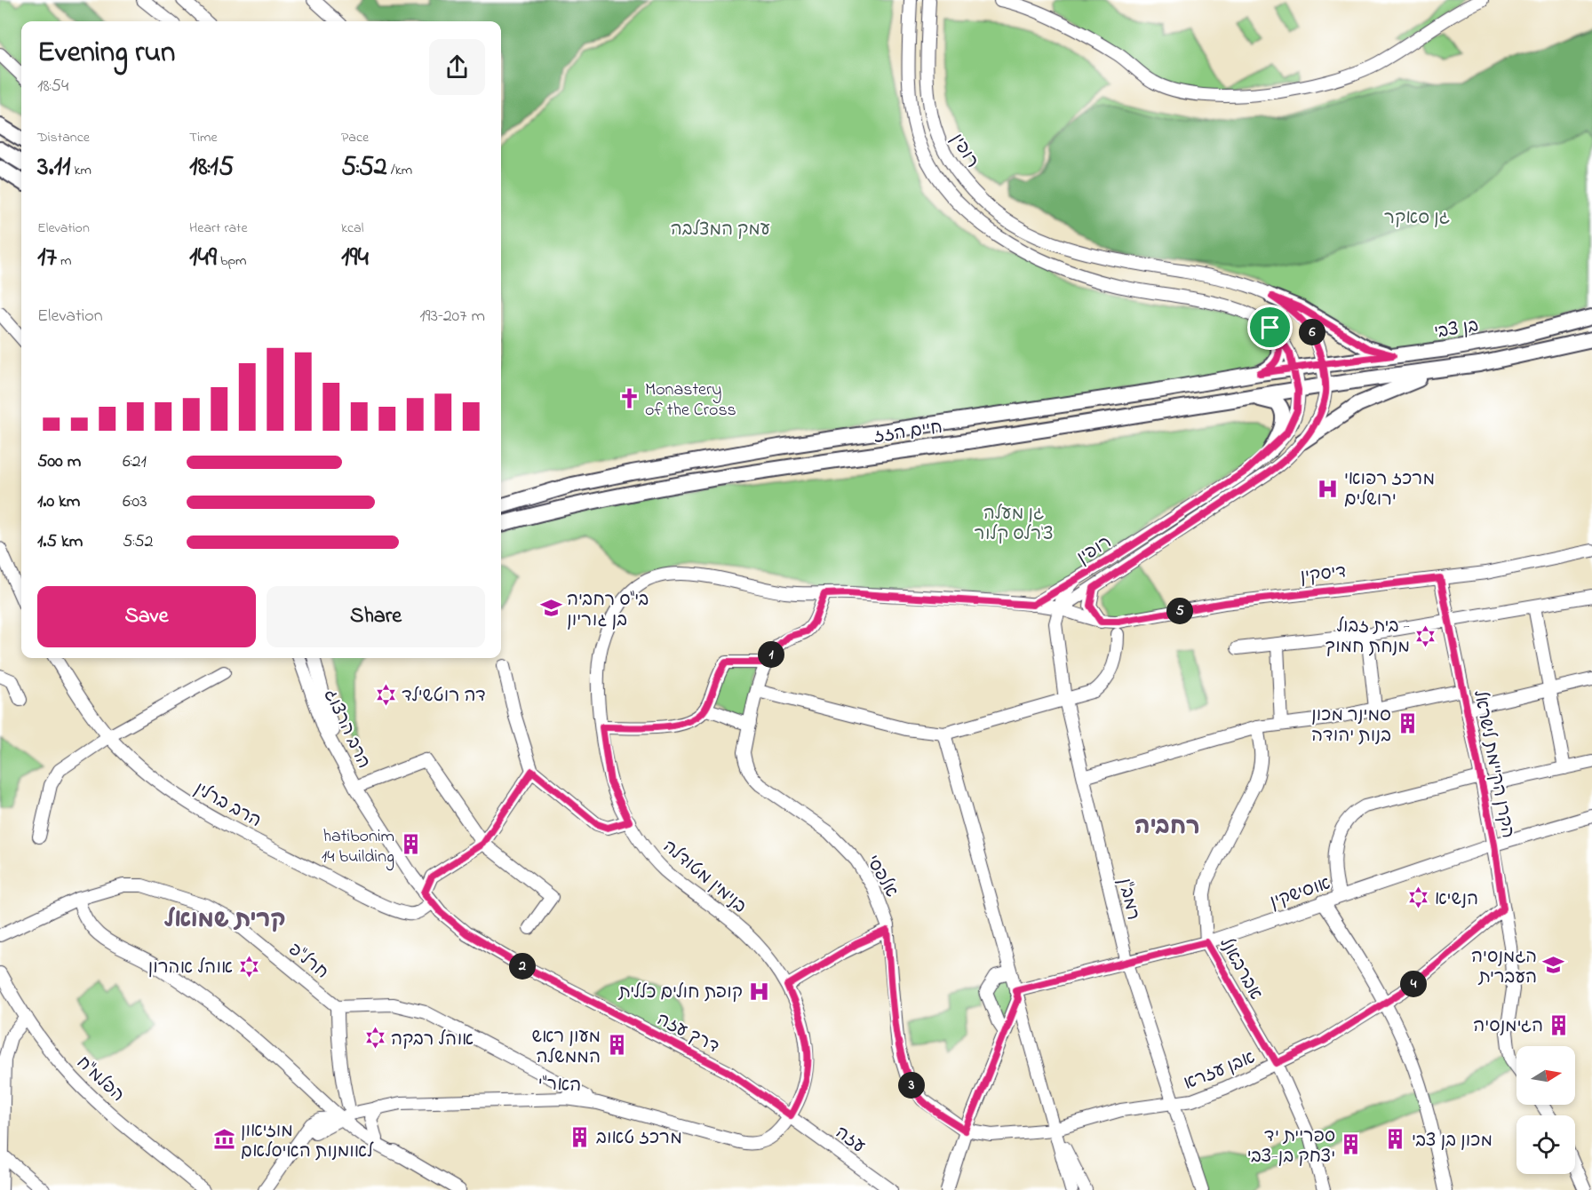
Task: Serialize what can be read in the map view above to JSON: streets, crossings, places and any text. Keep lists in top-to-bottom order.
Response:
{
  "streets": {
    "main road": ["בן צבי", "חיים הזז"],
    "street": [
      "רופין",
      "דיסקין",
      "הרב הרצוג",
      "הקרן הקיימת לישראל",
      "הרב ברלין",
      "בנימין מטודלה",
      "אלפסי",
      "אוסישקין",
      "רמב\"ן",
      "חרל\"פ",
      "אברבאנל",
      "דרך עזה",
      "אבן עזרא",
      "הפלמ\"ח",
      "האר\"י",
      "עזה"
    ]
  },
  "crossings": [
    ["רופין", "בן צבי"],
    ["רופין", "חיים הזז"],
    ["רופין", "דיסקין"],
    ["רופין", "רמב\"ן"],
    ["בן צבי", "חיים הזז"],
    ["דיסקין", "הקרן הקיימת לישראל"],
    ["דיסקין", "בנימין מטודלה"],
    ["דיסקין", "רמב\"ן"],
    ["הרב הרצוג", "הרב ברלין"],
    ["הרב הרצוג", "דרך עזה"],
    ["הקרן הקיימת לישראל", "אוסישקין"],
    ["הקרן הקיימת לישראל", "אבן עזרא"],
    ["הרב ברלין", "דרך עזה"],
    ["בנימין מטודלה", "דרך עזה"],
    ["בנימין מטודלה", "האר\"י"],
    ["בנימין מטודלה", "עזה"],
    ["אלפסי", "אבן עזרא"],
    ["אוסישקין", "רמב\"ן"],
    ["אוסישקין", "אברבאנל"],
    ["רמב\"ן", "אבן עזרא"],
    ["אברבאנל", "אבן עזרא"],
    ["דרך עזה", "האר\"י"],
    ["דרך עזה", "עזה"],
    ["האר\"י", "עזה"]
  ],
  "districts": ["רחביה", "קרית שמואל"],
  "parks": ["גן סאקר", "עמק המצלבה", "גן מעלה צ'רלס קלור"],
  "places": {
    "church": ["Monastery of the Cross"],
    "hospital": ["מרכז רפואי ירושלים", "קופת חולים כללית"],
    "school or university": ["בי\"ס רחביה בן גוריון", "הגמנסיה העברית"],
    "synagogue": [
      "בית זבול - מנחת חמוך",
      "דה רוטשילד",
      "הנשיא",
      "אוהל אהרון",
      "אוהל רבקה"
    ],
    "building": [
      "סמינר מכון בנות יהודה",
      "hatibonim 14 building",
      "הגימנסיה",
      "מעון ראש הממשלה",
      "מרכז טאוב",
      "מכון בן צבי",
      "ספריית יד יצחק בן-צבי"
    ],
    "museum": ["מוזיאון לאומנות האיסלאם"]
  },
  "north": "right",
  "page": {
    "heading": ["Evening run", "18:54"],
    "stats": [
      ["Distance", "3.11 km"],
      ["Time", "18:15"],
      ["Pace", "5:52 /km"],
      ["Elevation", "17 m"],
      ["Heart rate", "149 bpm"],
      ["kcal", "194"]
    ],
    "chart": ["Elevation", "193–207 m"],
    "pins": [
      "6",
      "5",
      "1",
      "2",
      "4",
      "3"
    ],
    "list": [
      {
        "name": "500 m",
        "note": "6:21"
      },
      {
        "name": "1.0 km",
        "note": "6:03"
      },
      {
        "name": "1.5 km",
        "note": "5:52"
      }
    ],
    "buttons": ["Save", "Share"]
  }
}
